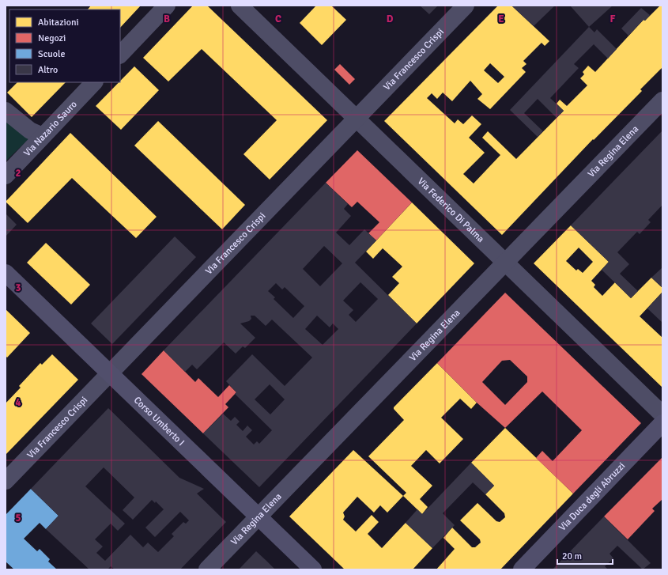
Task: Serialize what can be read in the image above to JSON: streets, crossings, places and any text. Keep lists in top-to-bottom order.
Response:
{
  "streets": {
    "main road": ["Corso Umberto I", "Via Duca degli Abruzzi"],
    "street": [
      "Via Francesco Crispi",
      "Via Nazario Sauro",
      "Via Regina Elena",
      "Via Federico Di Palma"
    ]
  },
  "crossings": [
    ["Via Francesco Crispi", "Via Federico Di Palma"],
    ["Via Francesco Crispi", "Corso Umberto I"],
    ["Via Regina Elena", "Via Federico Di Palma"],
    ["Via Regina Elena", "Corso Umberto I"]
  ],
  "legend": [
    "Abitazioni",
    "Negozi",
    "Scuole",
    "Altro"
  ],
  "scale_bar": "20 m",
  "grid": {
    "columns": [
      "B",
      "C",
      "D",
      "E",
      "F"
    ],
    "rows": [
      "2",
      "3",
      "4",
      "5"
    ]
  }
}
